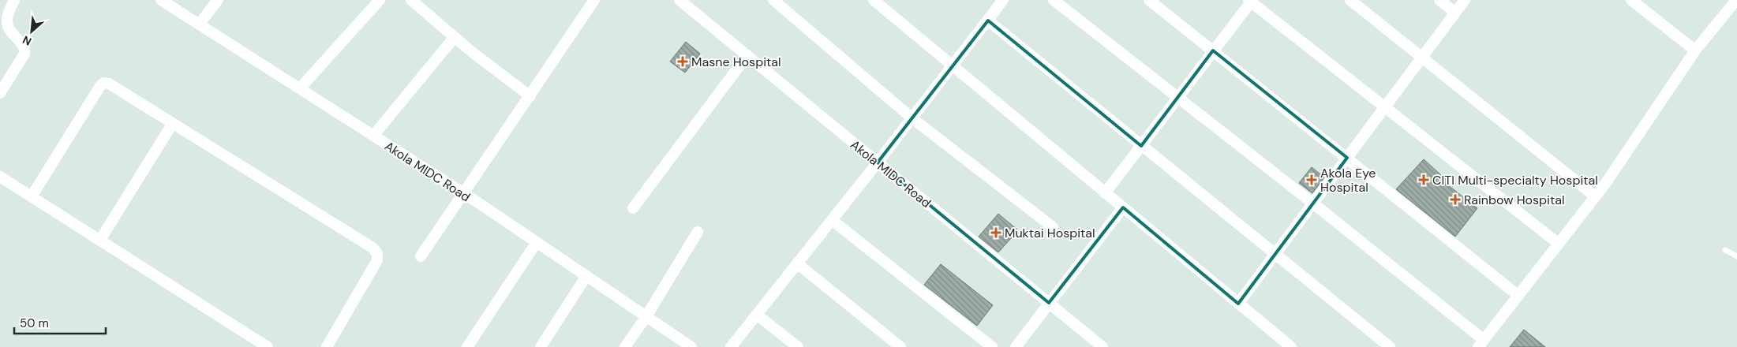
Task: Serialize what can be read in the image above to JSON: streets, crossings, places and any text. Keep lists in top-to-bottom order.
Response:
{
  "streets": {
    "street": ["Akola MIDC Road"]
  },
  "places": {
    "health": [
      "Masne Hospital",
      "Akola Eye Hospital",
      "CITI Multi-specialty Hospital",
      "Rainbow Hospital",
      "Muktai Hospital"
    ]
  },
  "scale_bar": "50 m",
  "north": "bottom left"
}
